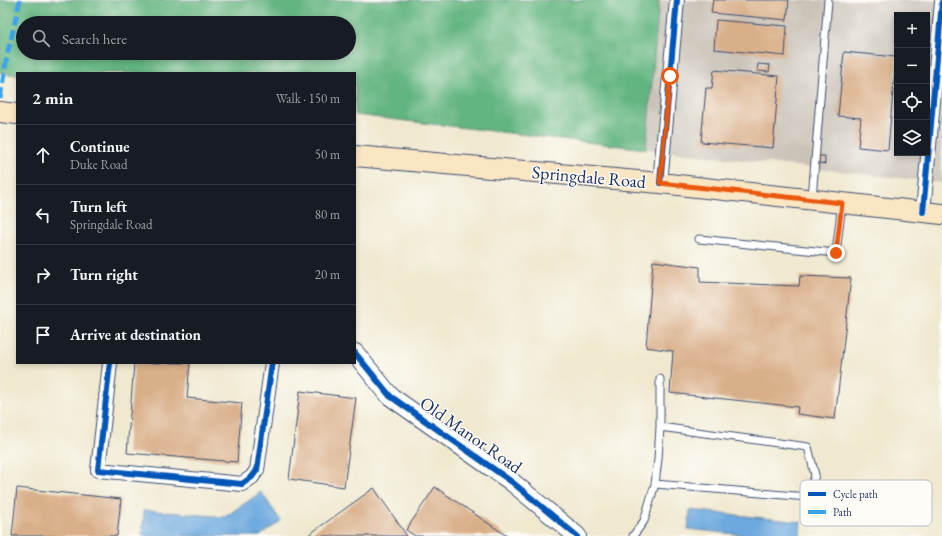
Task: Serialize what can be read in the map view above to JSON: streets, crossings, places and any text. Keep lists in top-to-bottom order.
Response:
{
  "streets": {
    "main road": ["Springdale Road"],
    "street": ["Old Manor Road"]
  },
  "legend": ["Cycle path", "Path"],
  "page": {
    "map_buttons": ["+", "−"],
    "search": "Search here",
    "heading": ["2 min", "Walk · 150 m"],
    "list": [
      ["Continue", "Duke Road", "50 m"],
      ["Turn left", "Springdale Road", "80 m"],
      ["Turn right", "20 m"],
      "Arrive at destination"
    ]
  }
}
